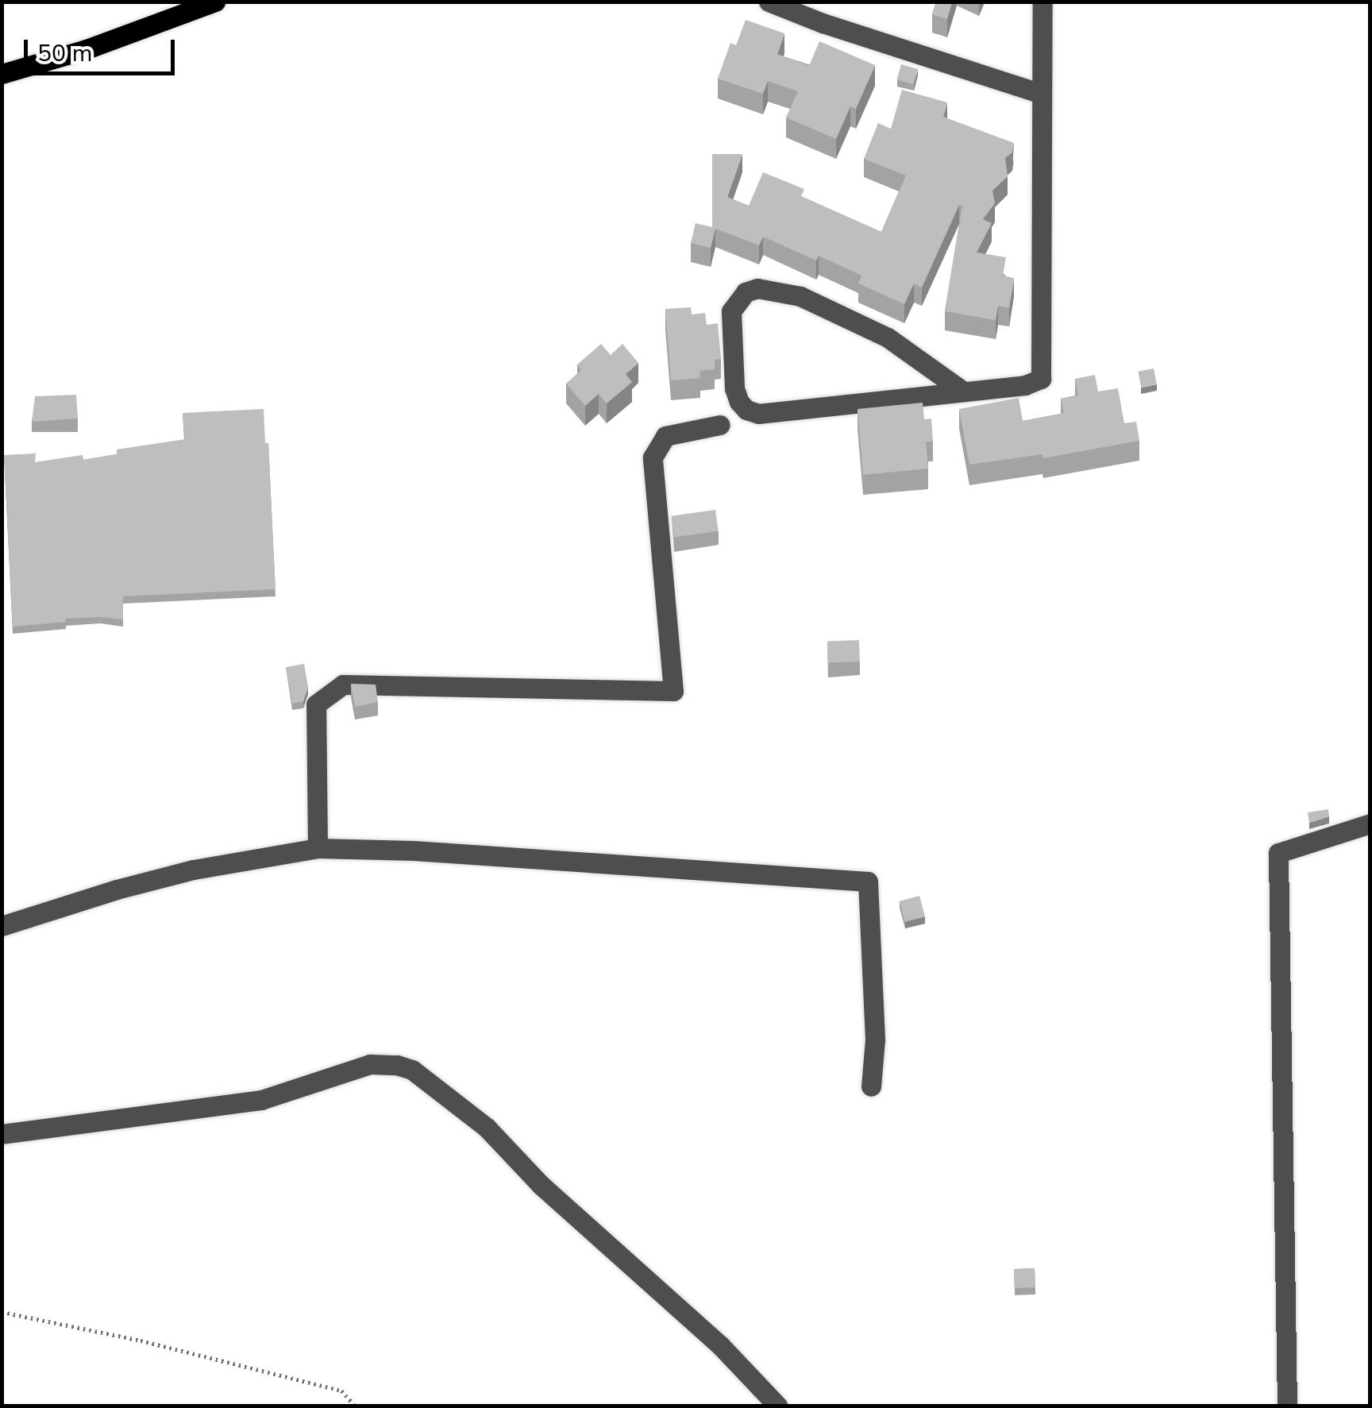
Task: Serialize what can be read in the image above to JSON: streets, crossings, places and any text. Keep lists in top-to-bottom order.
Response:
{
  "scale_bar": "50 m"
}
